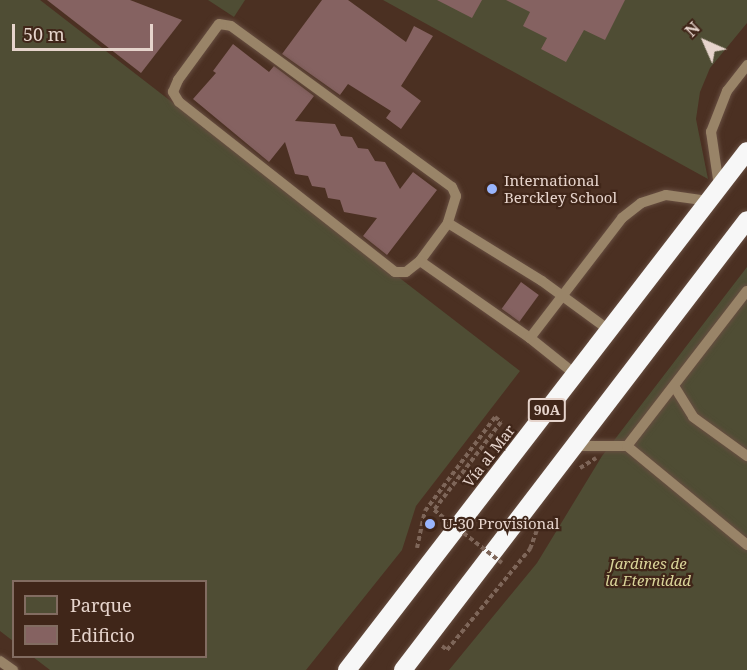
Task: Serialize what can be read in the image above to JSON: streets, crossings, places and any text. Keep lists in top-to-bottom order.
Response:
{
  "streets": {
    "highway": ["90A", "Vía al Mar"]
  },
  "parks": ["Jardines de la Eternidad"],
  "places": ["International Berckley School", "U-30 Provisional"],
  "legend": ["Parque", "Edificio"],
  "scale_bar": "50 m",
  "north": "top left"
}
